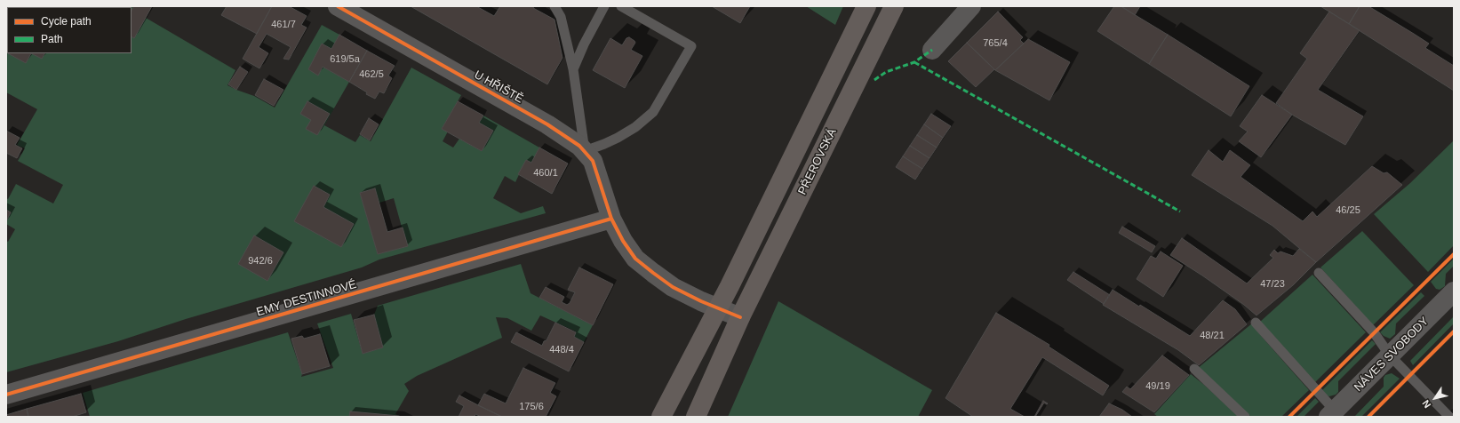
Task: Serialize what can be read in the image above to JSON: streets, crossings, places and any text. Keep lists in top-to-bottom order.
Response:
{
  "streets": {
    "main road": ["PŘEROVSKÁ"],
    "street": ["U HŘIŠTĚ", "EMY DESTINNOVÉ", "NÁVES SVOBODY"]
  },
  "crossings": [
    ["U HŘIŠTĚ", "EMY DESTINNOVÉ"]
  ],
  "house_numbers": [
    "461/7",
    "765/4",
    "619/5a",
    "462/5",
    "460/1",
    "46/25",
    "942/6",
    "47/23",
    "48/21",
    "448/4",
    "49/19",
    "175/6"
  ],
  "legend": ["Cycle path", "Path"],
  "north": "bottom left"
}
